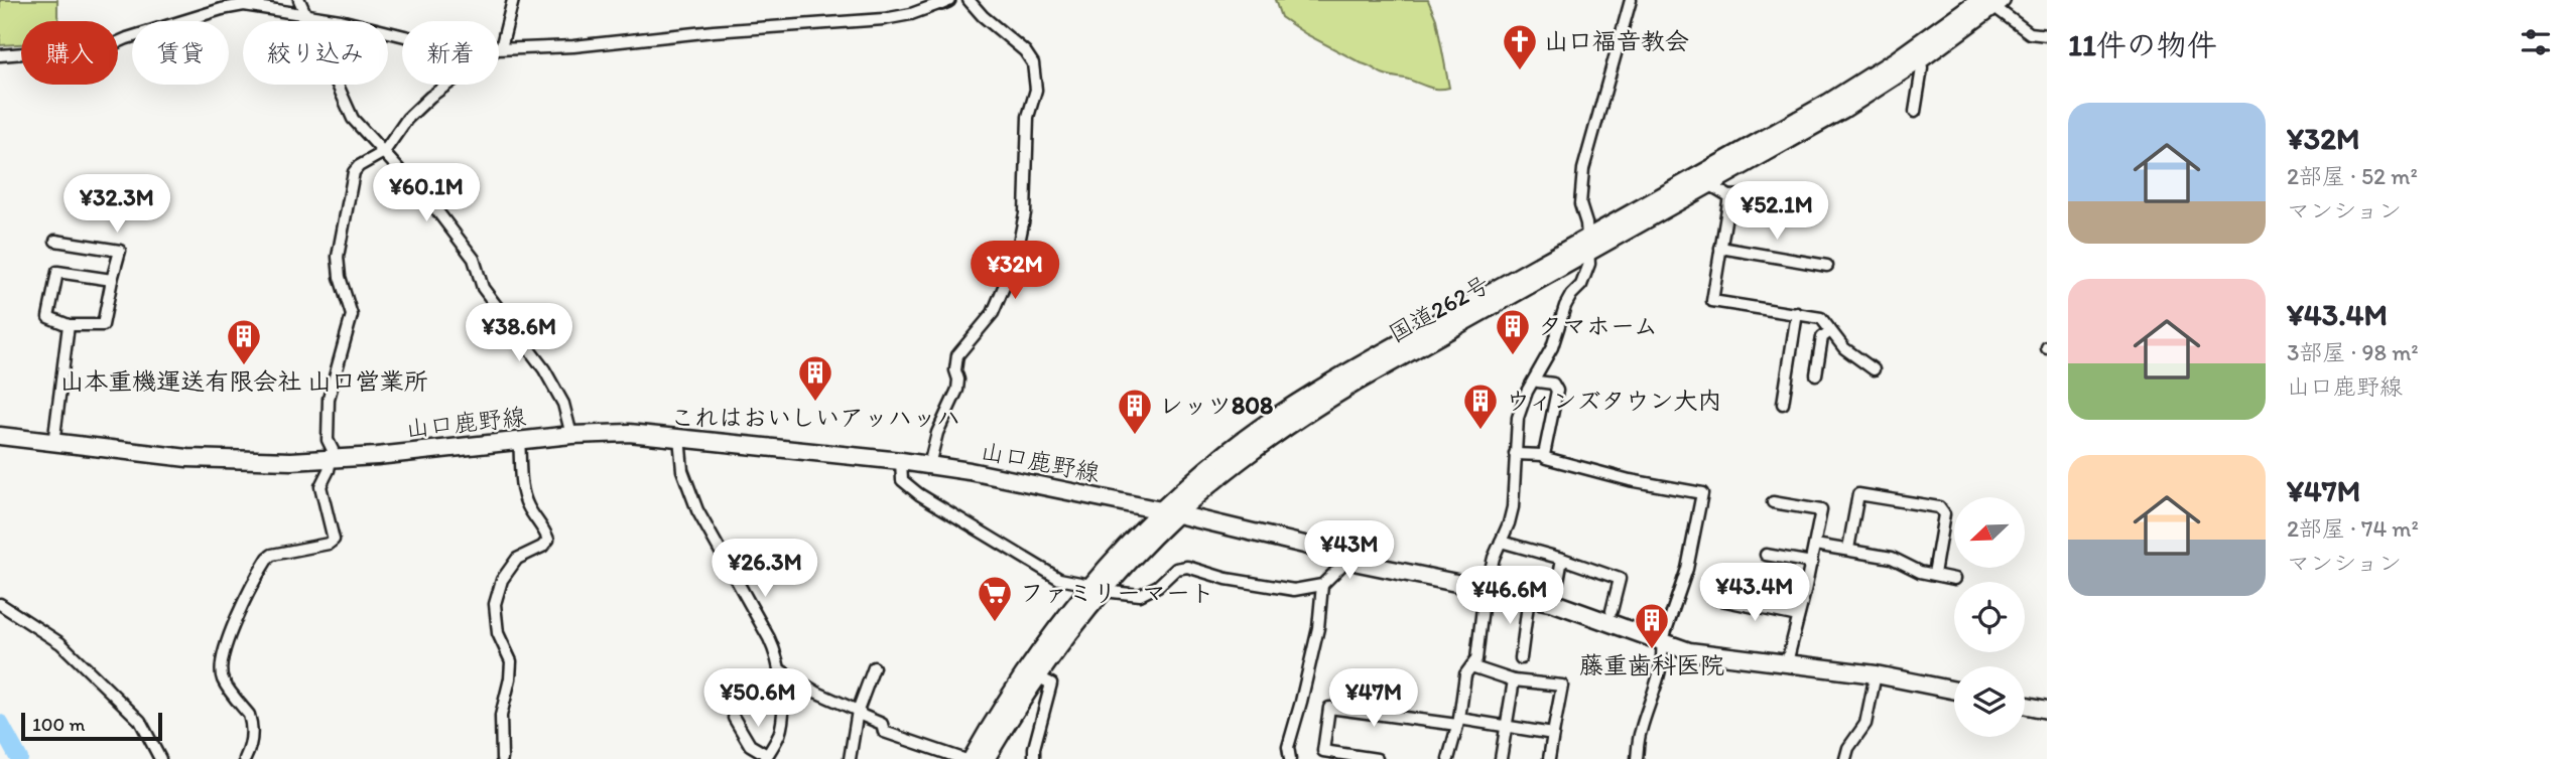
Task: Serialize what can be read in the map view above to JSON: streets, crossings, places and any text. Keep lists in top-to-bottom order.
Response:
{
  "streets": {
    "main road": ["国道262号", "山口鹿野線"]
  },
  "crossings": [
    ["国道262号", "山口鹿野線"]
  ],
  "places": {
    "church": ["山口福音教会"],
    "building": [
      "タマホーム",
      "山本重機運送有限会社 山口営業所",
      "これはおいしいアッハッハ",
      "ウィンズタウン大内",
      "レッツ808",
      "藤重歯科医院"
    ],
    "supermarket": ["ファミリーマート"]
  },
  "scale_bar": "100 m",
  "north": "bottom left",
  "page": {
    "heading": "11件の物件",
    "chip": [
      "購入",
      "賃貸",
      "絞り込み",
      "新着"
    ],
    "list": [
      {
        "name": "¥32M",
        "note": "2部屋 · 52 m² · マンション"
      },
      {
        "name": "¥43.4M",
        "note": "3部屋 · 98 m² · 山口鹿野線"
      },
      {
        "name": "¥47M",
        "note": "2部屋 · 74 m² · マンション"
      }
    ],
    "price": [
      "¥60.1M",
      "¥32.3M",
      "¥52.1M",
      "¥32M",
      "¥38.6M",
      "¥43M",
      "¥26.3M",
      "¥43.4M",
      "¥46.6M",
      "¥50.6M",
      "¥47M"
    ],
    "scale": "100 m"
  }
}
